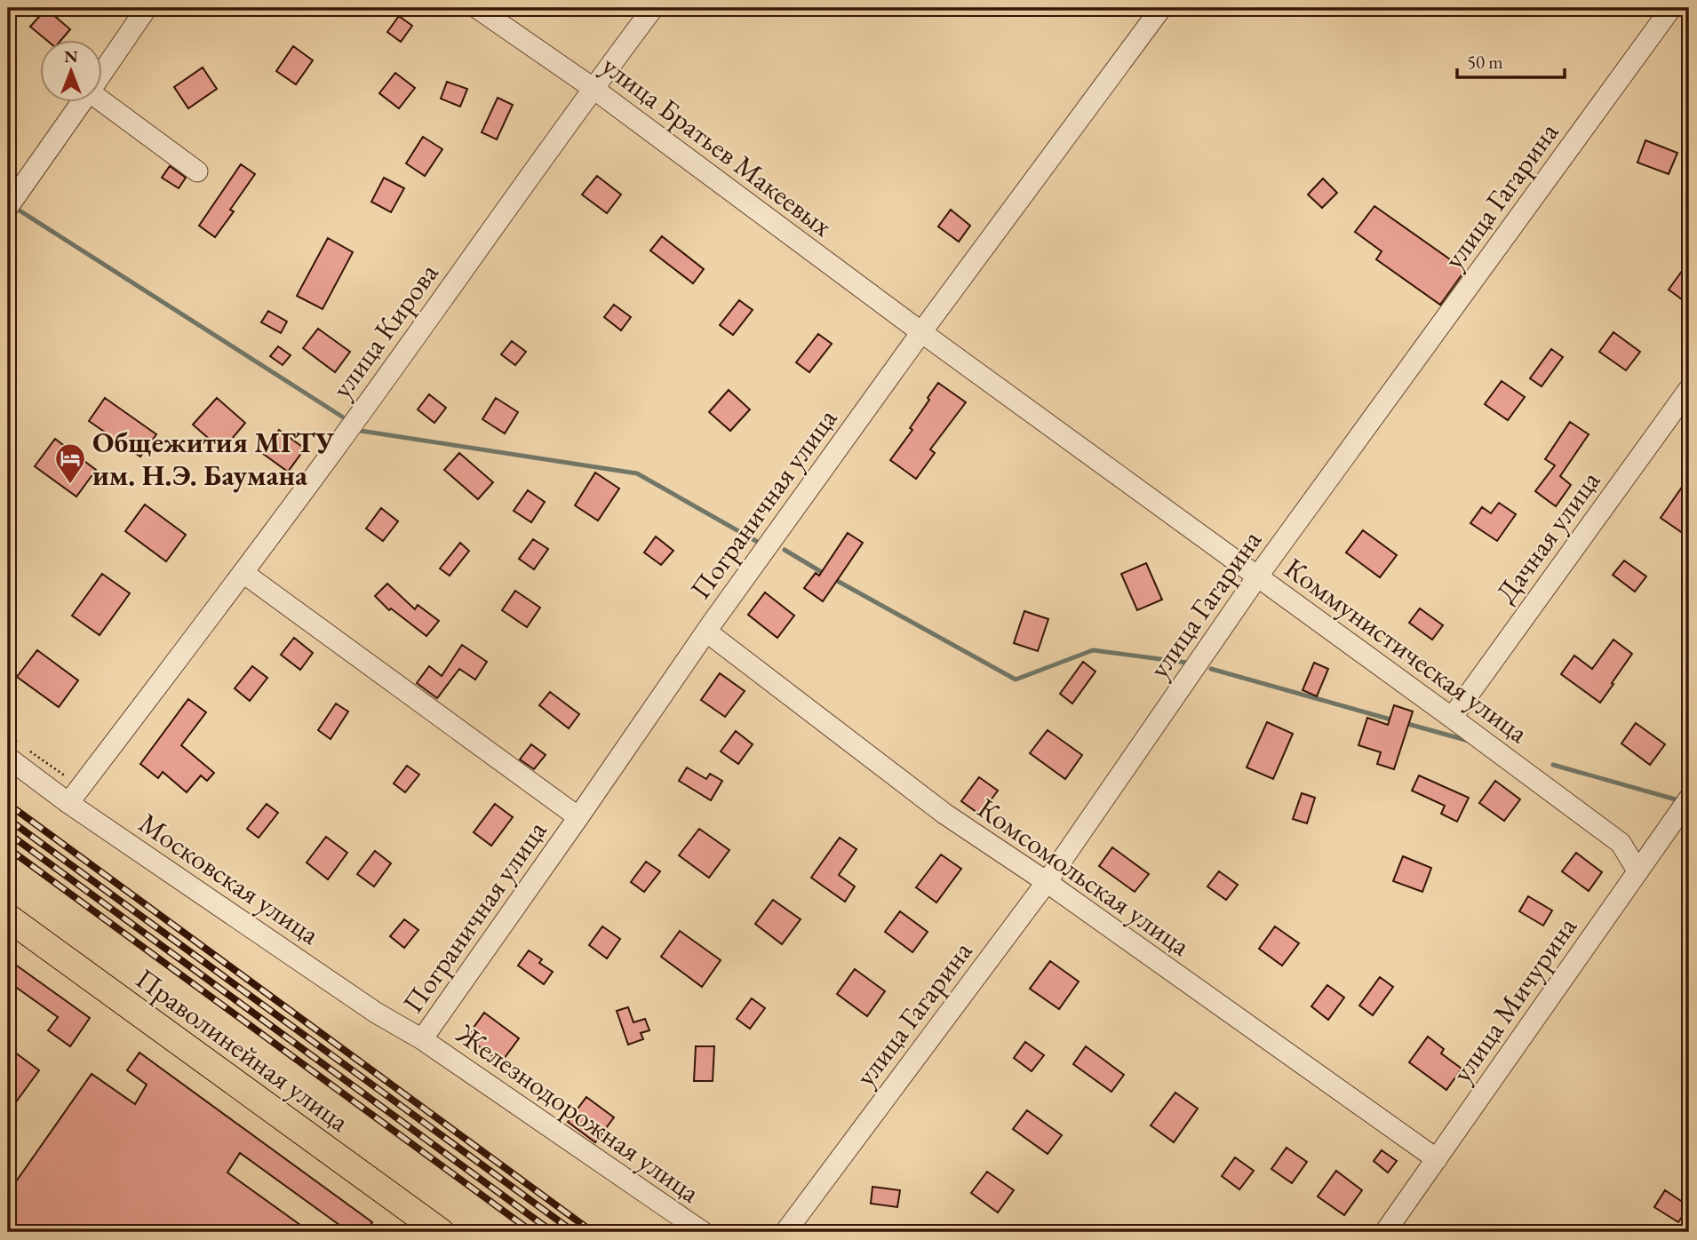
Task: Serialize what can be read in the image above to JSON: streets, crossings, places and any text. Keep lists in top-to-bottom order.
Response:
{
  "streets": {
    "main road": ["Праволинейная улица"],
    "street": [
      "улица Братьев Макеевых",
      "улица Гагарина",
      "улица Кирова",
      "Пограничная улица",
      "Дачная улица",
      "Коммунистическая улица",
      "Комсомольская улица",
      "Московская улица",
      "улица Мичурина",
      "Железнодорожная улица"
    ]
  },
  "crossings": [
    ["улица Братьев Макеевых", "улица Кирова"],
    ["улица Братьев Макеевых", "Пограничная улица"],
    ["улица Братьев Макеевых", "Коммунистическая улица"],
    ["улица Гагарина", "Коммунистическая улица"],
    ["улица Гагарина", "Комсомольская улица"],
    ["улица Кирова", "Московская улица"],
    ["Пограничная улица", "Коммунистическая улица"],
    ["Пограничная улица", "Комсомольская улица"],
    ["Пограничная улица", "Московская улица"],
    ["Пограничная улица", "Железнодорожная улица"],
    ["Дачная улица", "Коммунистическая улица"],
    ["Коммунистическая улица", "улица Мичурина"],
    ["Комсомольская улица", "улица Мичурина"],
    ["Московская улица", "Железнодорожная улица"]
  ],
  "places": {
    "hotel": ["Общежития МГТУ им. Н.Э. Баумана"]
  },
  "scale_bar": "50 m",
  "north": "top"
}
